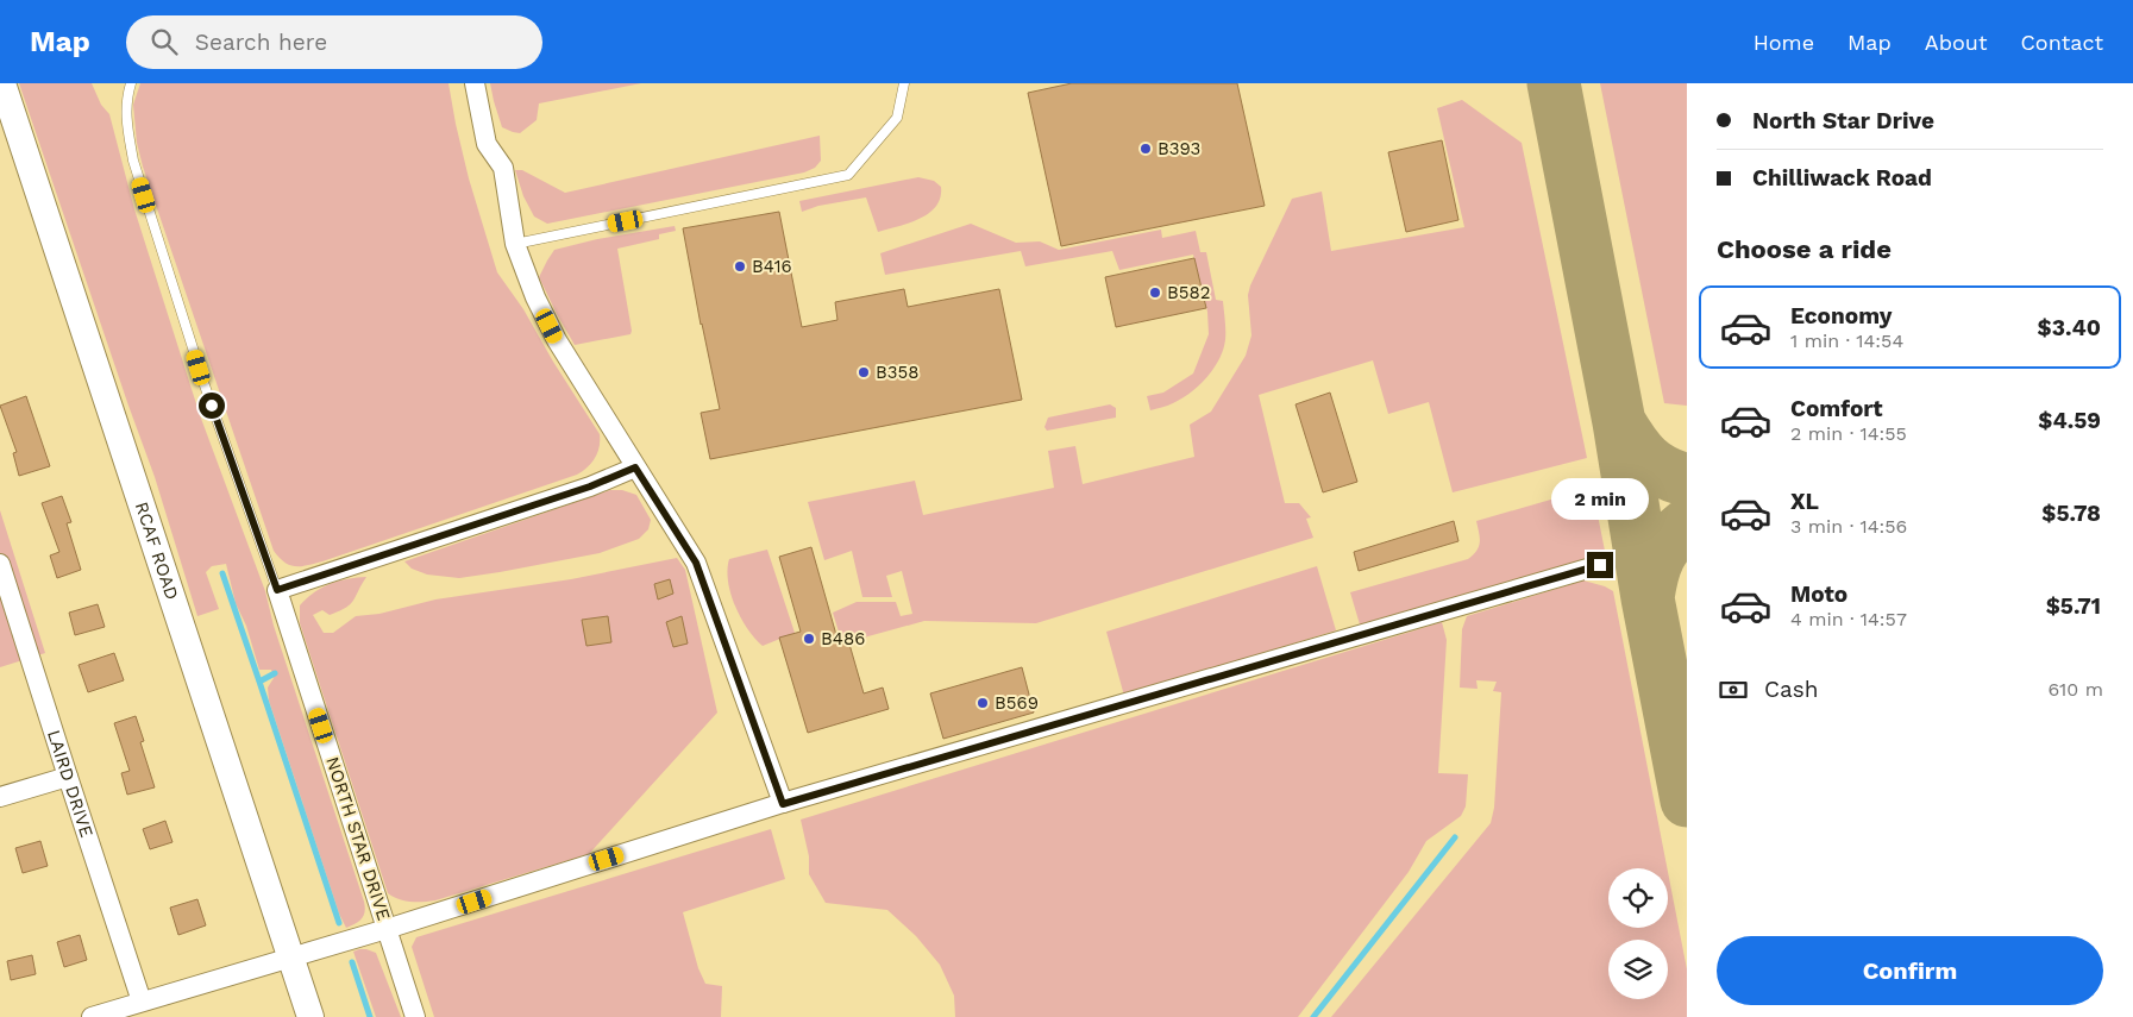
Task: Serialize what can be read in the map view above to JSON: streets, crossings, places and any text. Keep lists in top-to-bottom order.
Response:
{
  "streets": {
    "main road": ["RCAF ROAD"],
    "street": ["LAIRD DRIVE", "NORTH STAR DRIVE"]
  },
  "places": [
    "B393",
    "B416",
    "B582",
    "B358",
    "B486",
    "B569"
  ],
  "page": {
    "header": "Map",
    "search": "Search here",
    "nav": [
      "Home",
      "Map",
      "About",
      "Contact"
    ],
    "banner": ["North Star Drive", "Chilliwack Road"],
    "heading": "Choose a ride",
    "list": [
      {
        "name": "Economy",
        "note": "1 min · 14:54",
        "value": "$3.40"
      },
      {
        "name": "Comfort",
        "note": "2 min · 14:55",
        "value": "$4.59"
      },
      {
        "name": "XL",
        "note": "3 min · 14:56",
        "value": "$5.78"
      },
      {
        "name": "Moto",
        "note": "4 min · 14:57",
        "value": "$5.71"
      }
    ],
    "bubble": "2 min",
    "pay": ["Cash", "610 m"],
    "buttons": "Confirm"
  }
}
